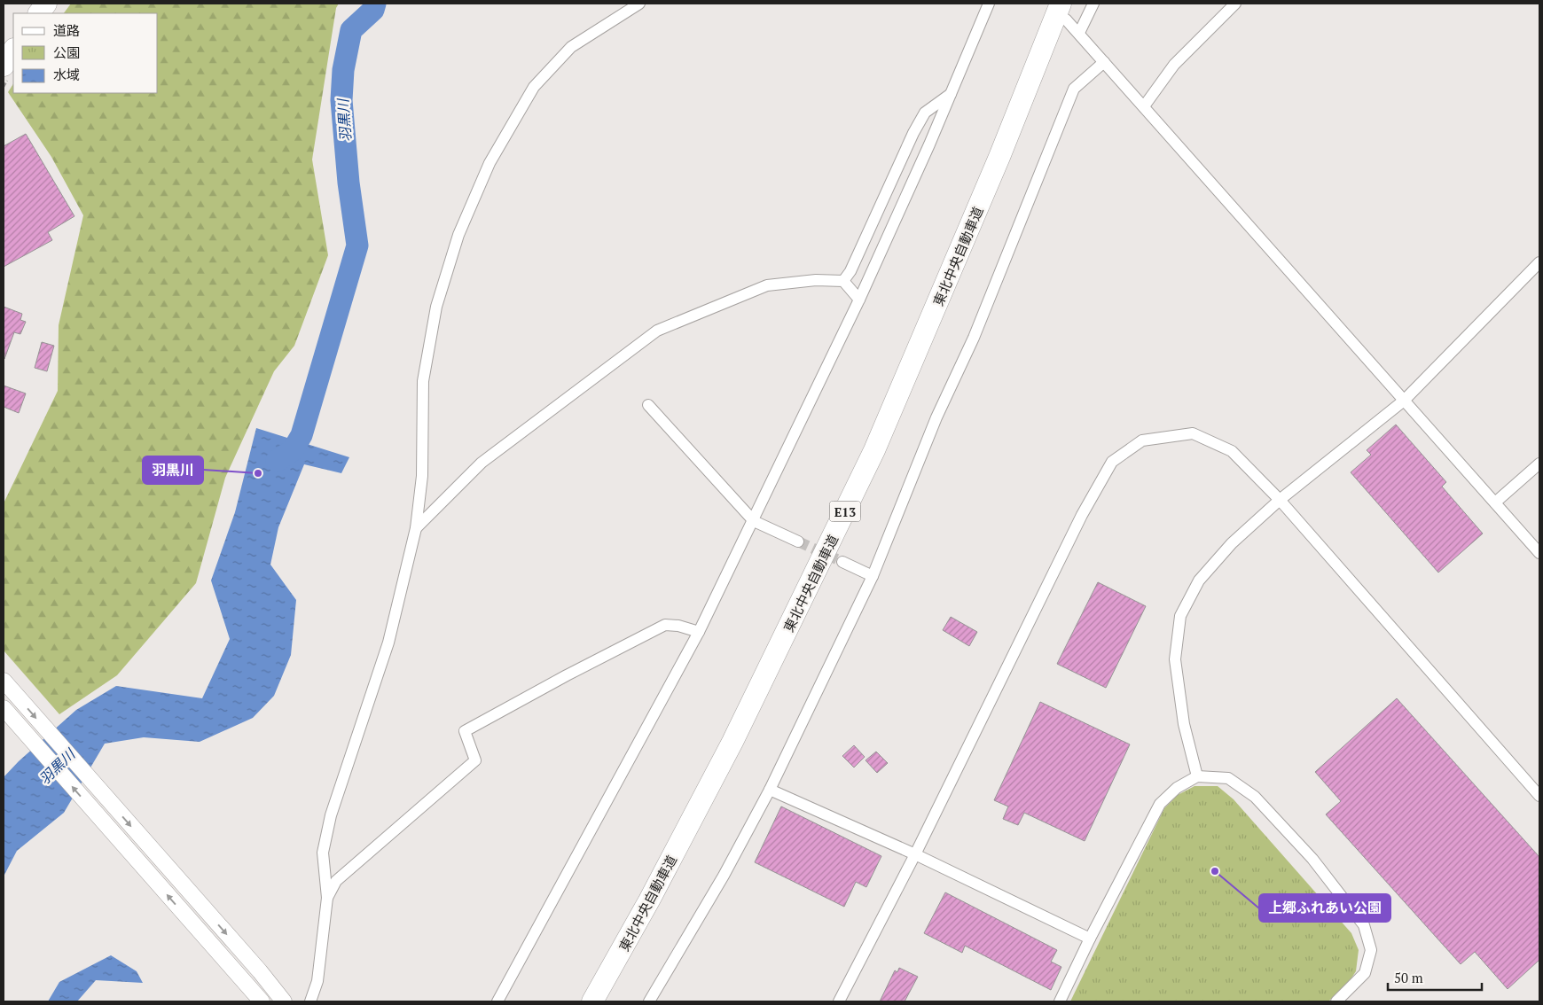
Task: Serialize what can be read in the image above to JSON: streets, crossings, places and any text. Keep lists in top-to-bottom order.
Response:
{
  "streets": {
    "highway": ["東北中央自動車道", "E13"]
  },
  "water": ["羽黒川"],
  "places": ["羽黒川", "上郷ふれあい公園"],
  "legend": ["道路", "公園", "水域"],
  "scale_bar": "50 m"
}
